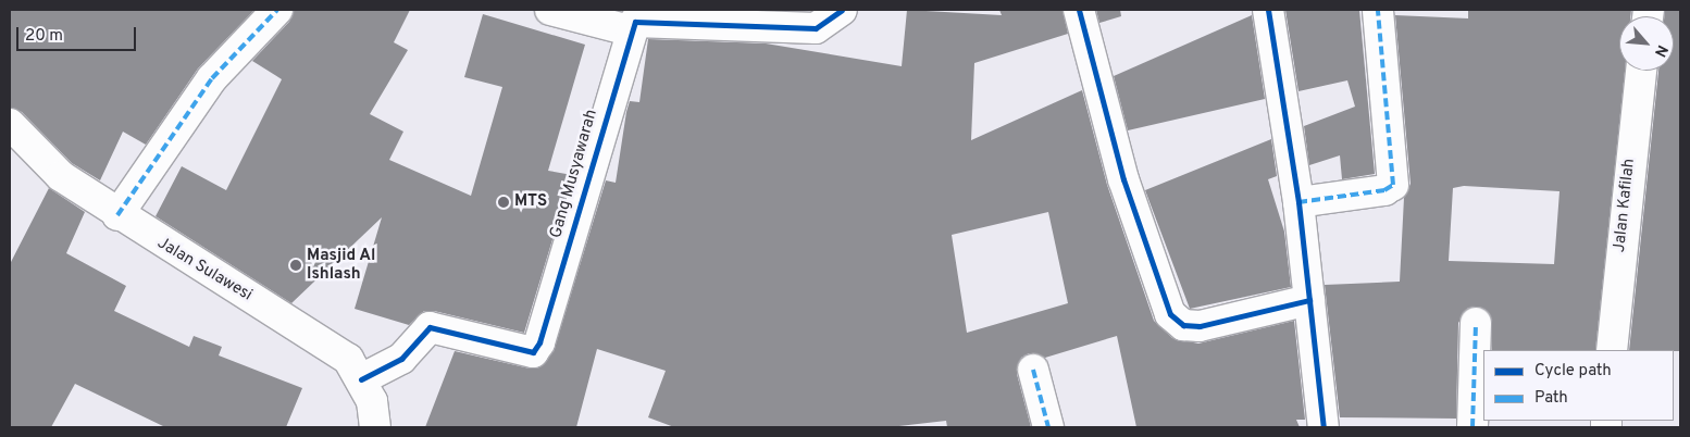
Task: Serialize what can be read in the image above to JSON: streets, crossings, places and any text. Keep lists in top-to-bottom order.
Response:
{
  "streets": {
    "street": ["Gang Musyawarah", "Jalan Kafilah", "Jalan Sulawesi"]
  },
  "crossings": [
    ["Gang Musyawarah", "Jalan Sulawesi"]
  ],
  "places": ["MTS", "Masjid Al Ishlash"],
  "legend": ["Cycle path", "Path"],
  "scale_bar": "20 m",
  "north": "bottom right"
}
